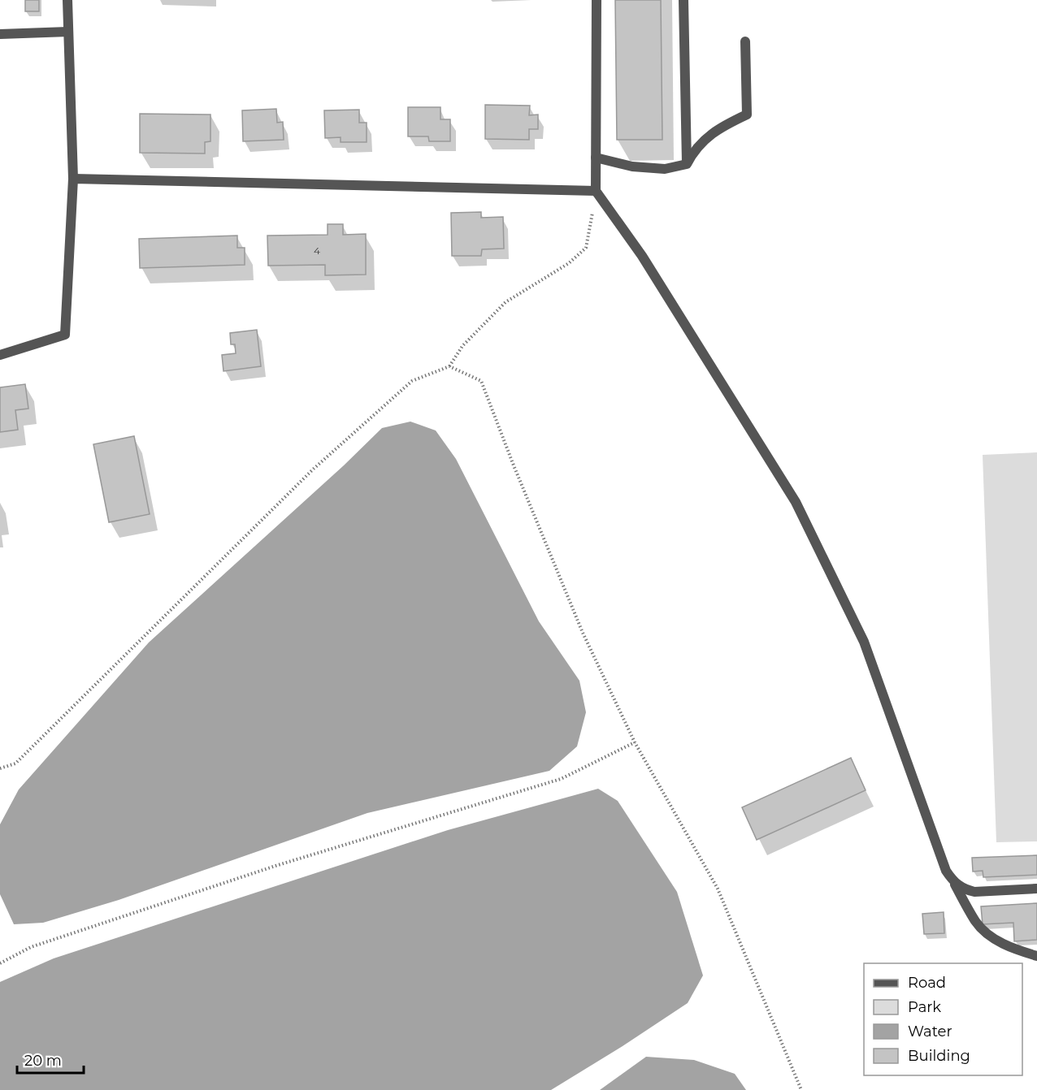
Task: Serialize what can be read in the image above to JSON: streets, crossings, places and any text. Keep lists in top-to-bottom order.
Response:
{
  "house_numbers": ["4"],
  "legend": [
    "Road",
    "Park",
    "Water",
    "Building"
  ],
  "scale_bar": "20 m"
}
